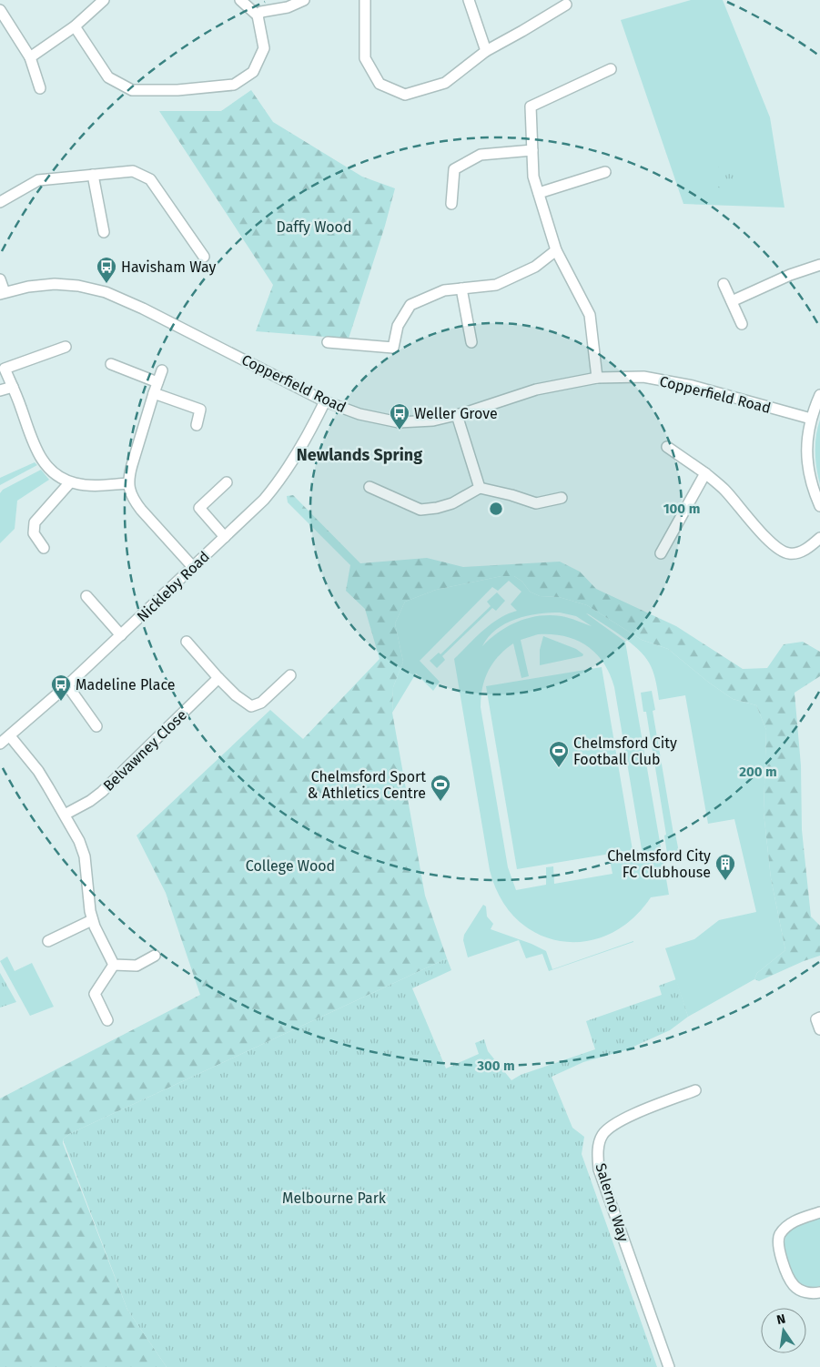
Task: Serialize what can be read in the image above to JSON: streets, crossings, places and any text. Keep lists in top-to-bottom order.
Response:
{
  "streets": {
    "street": [
      "Copperfield Road",
      "Nickleby Road",
      "Belvawney Close",
      "Salerno Way"
    ]
  },
  "crossings": [
    ["Copperfield Road", "Nickleby Road"]
  ],
  "districts": ["Newlands Spring"],
  "parks": ["Daffy Wood", "College Wood", "Melbourne Park"],
  "places": {
    "bus stop": ["Havisham Way", "Weller Grove", "Madeline Place"],
    "sports": ["Chelmsford City Football Club", "Chelmsford Sport & Athletics Centre"],
    "building": ["Chelmsford City FC Clubhouse"]
  },
  "north": "top",
  "rings": ["100 m", "200 m", "300 m"]
}
